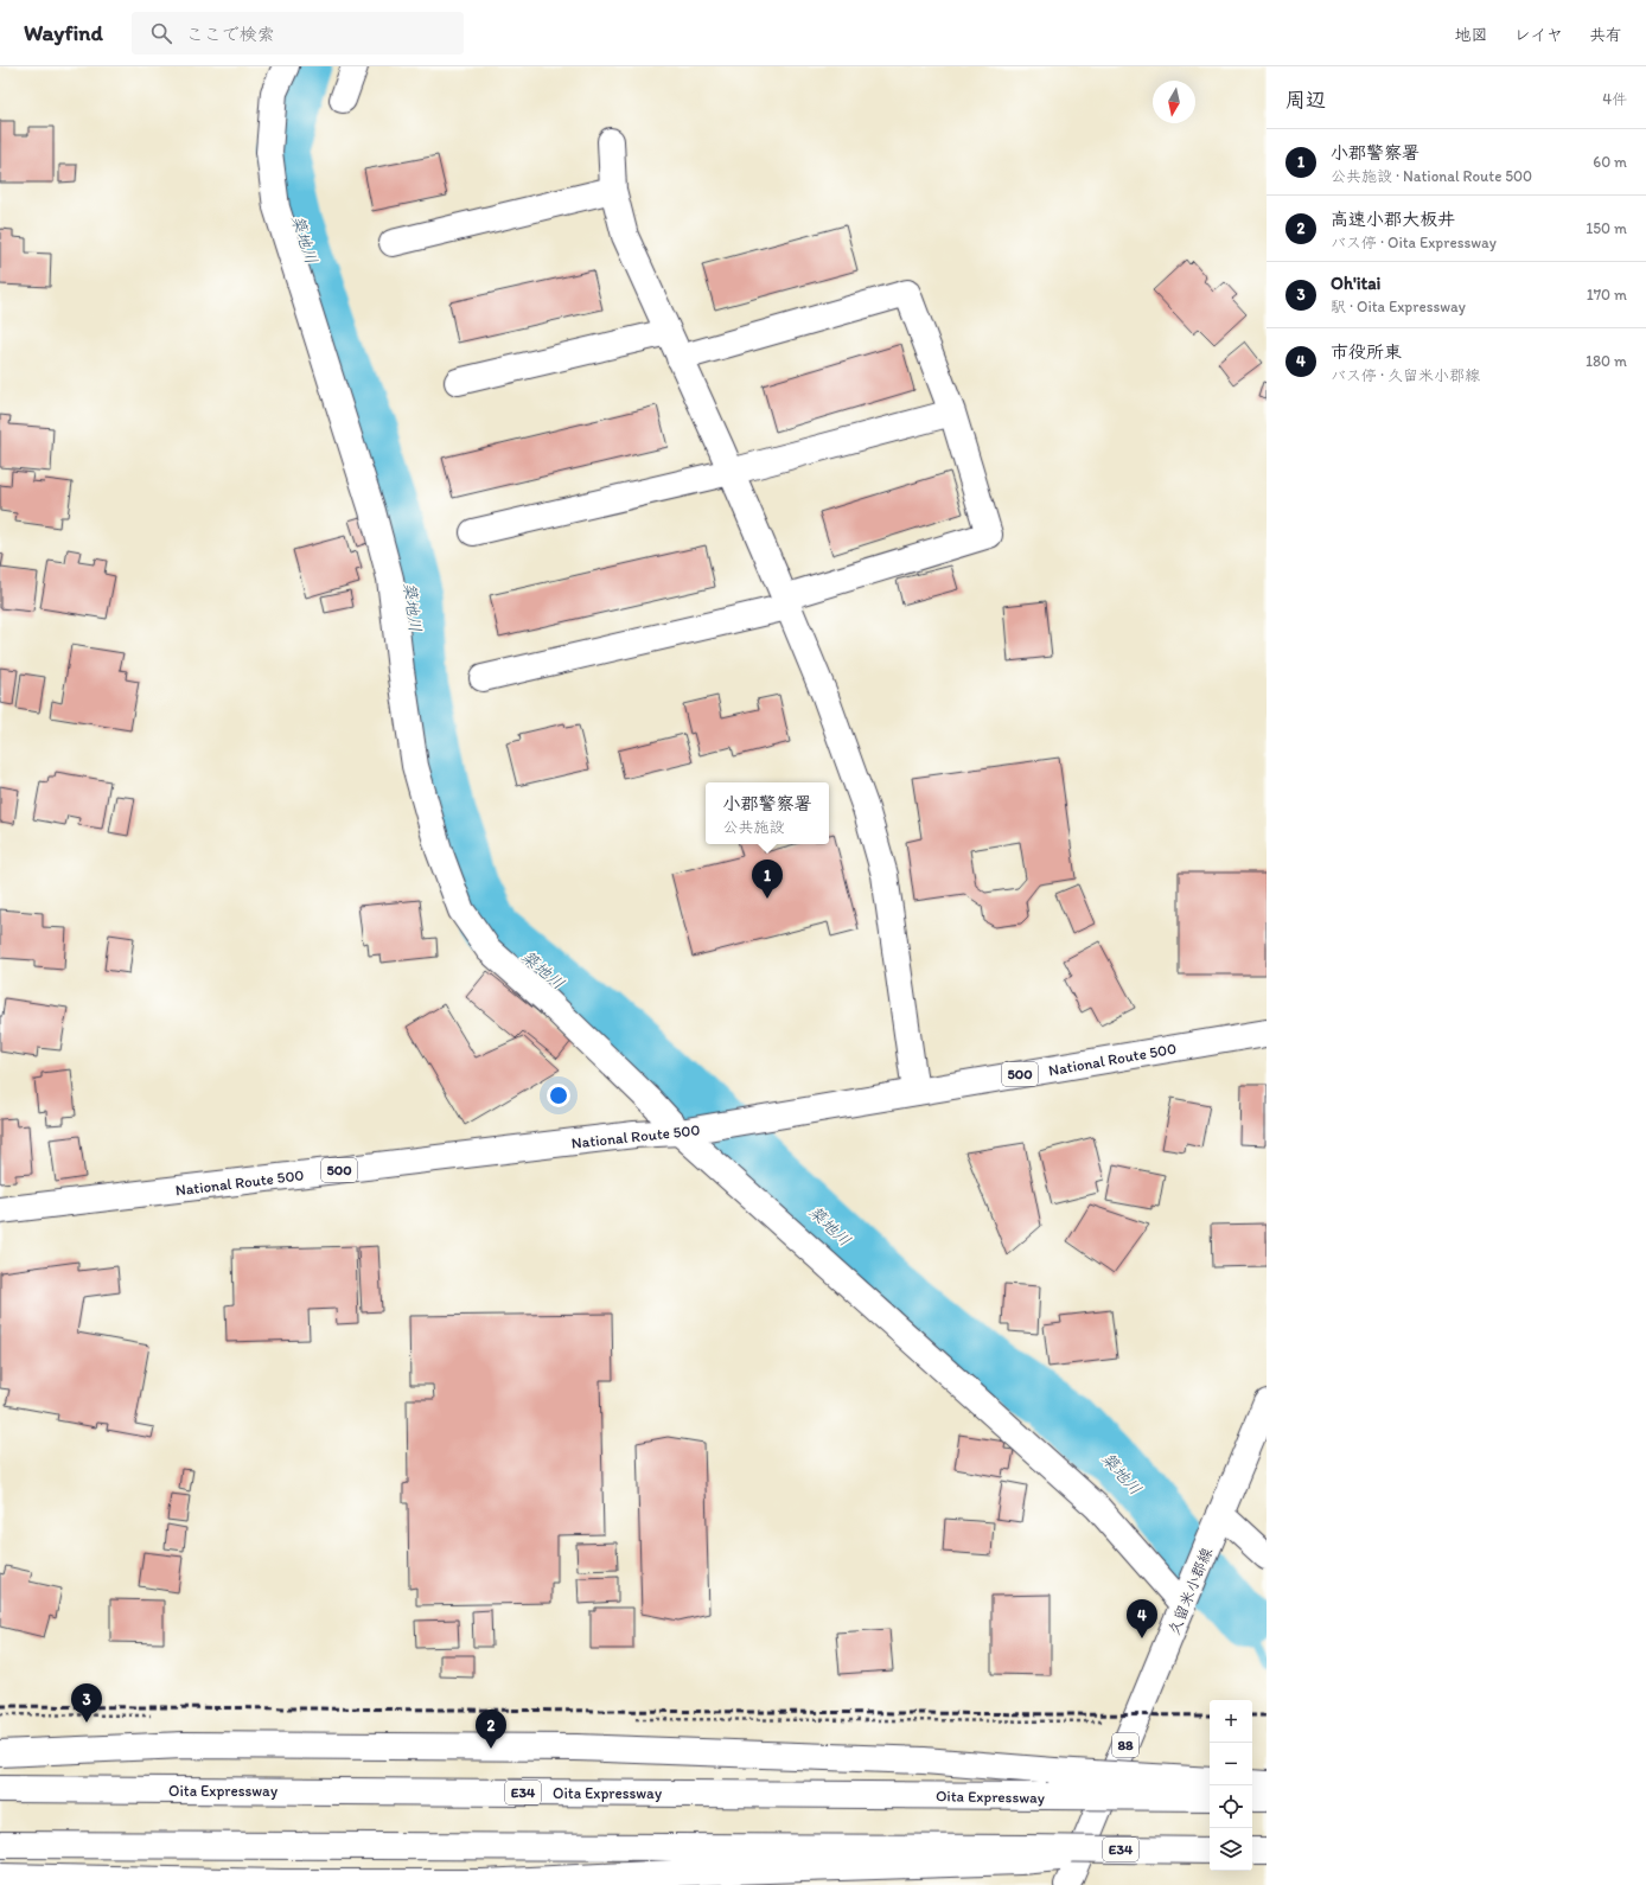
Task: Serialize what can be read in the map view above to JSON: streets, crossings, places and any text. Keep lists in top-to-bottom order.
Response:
{
  "streets": {
    "main road": [
      "National Route 500",
      "500",
      "久留米小郡線",
      "88",
      "Oita Expressway",
      "E34"
    ]
  },
  "water": ["築地川"],
  "north": "bottom",
  "page": {
    "header": "Wayfind",
    "search": "ここで検索",
    "nav": ["地図", "レイヤ", "共有"],
    "heading": ["周辺", "4件"],
    "list": [
      {
        "mark": "1",
        "name": "小郡警察署",
        "note": "公共施設 · National Route 500",
        "value": "60 m"
      },
      {
        "mark": "2",
        "name": "高速小郡大板井",
        "note": "バス停 · Oita Expressway",
        "value": "150 m"
      },
      {
        "mark": "3",
        "name": "Oh'itai",
        "note": "駅 · Oita Expressway",
        "value": "170 m"
      },
      {
        "mark": "4",
        "name": "市役所東",
        "note": "バス停 · 久留米小郡線",
        "value": "180 m"
      }
    ],
    "popup": ["小郡警察署", "公共施設"],
    "pins": [
      "1",
      "4",
      "3",
      "2"
    ],
    "map_buttons": ["+", "−"]
  }
}
